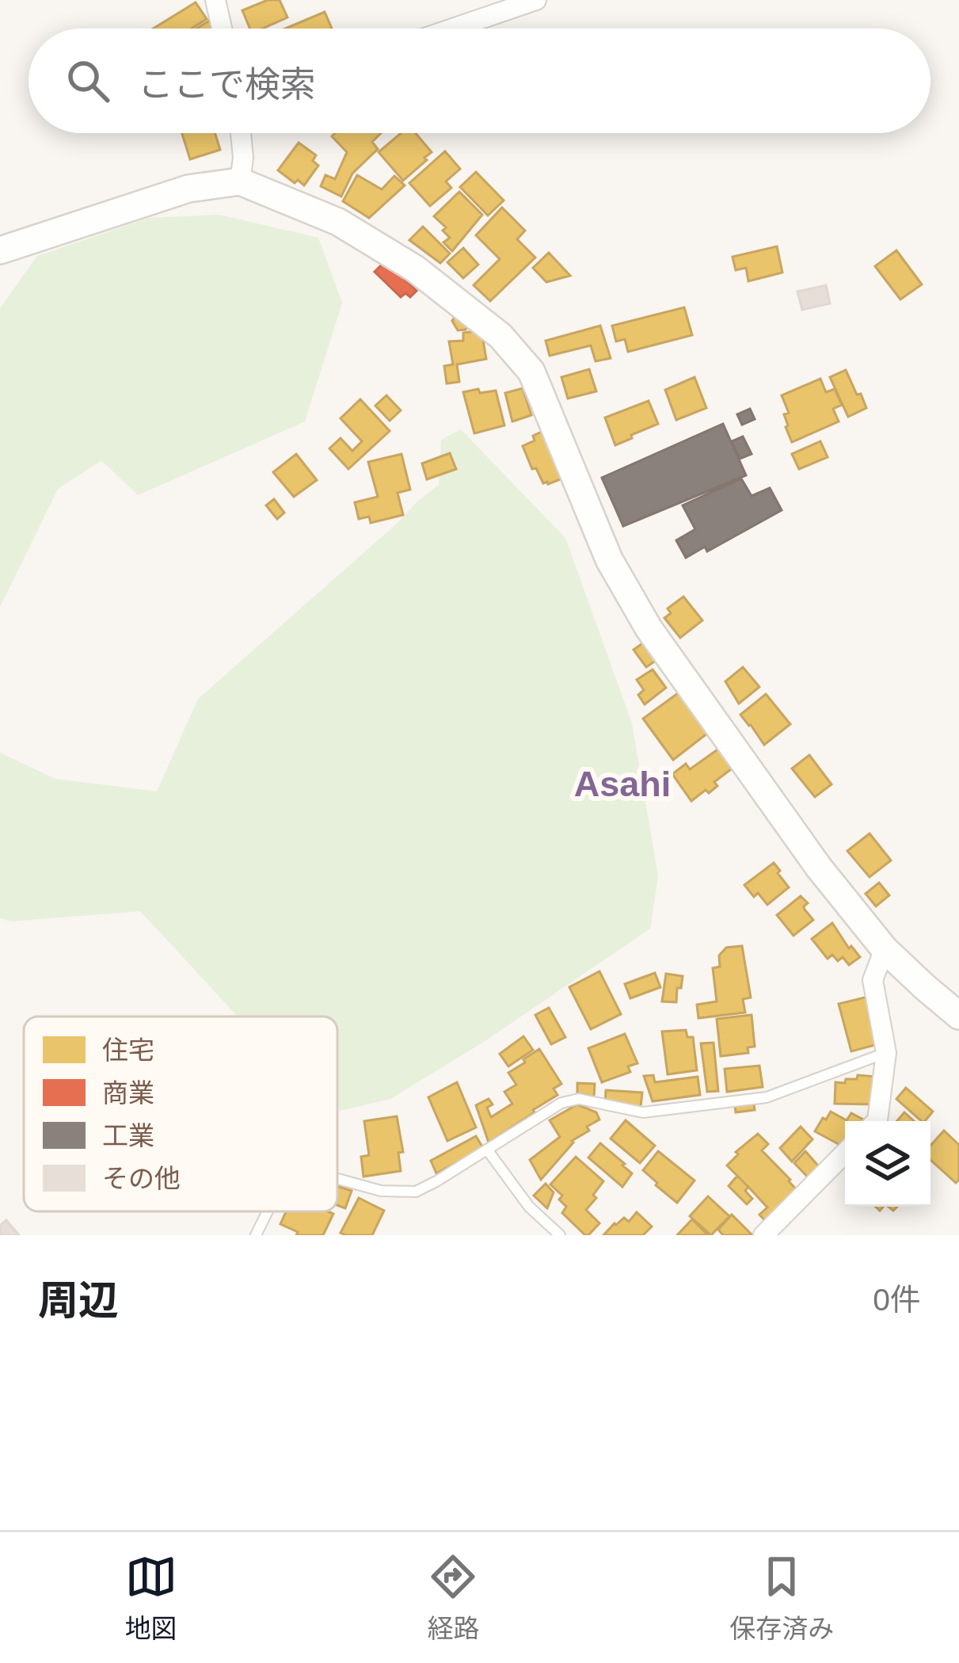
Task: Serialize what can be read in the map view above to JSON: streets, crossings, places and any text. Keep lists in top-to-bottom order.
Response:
{
  "districts": ["Asahi"],
  "legend": [
    "住宅",
    "商業",
    "工業",
    "その他"
  ],
  "page": {
    "search": "ここで検索",
    "heading": ["周辺", "0件"],
    "nav": ["地図", "経路", "保存済み"]
  }
}
